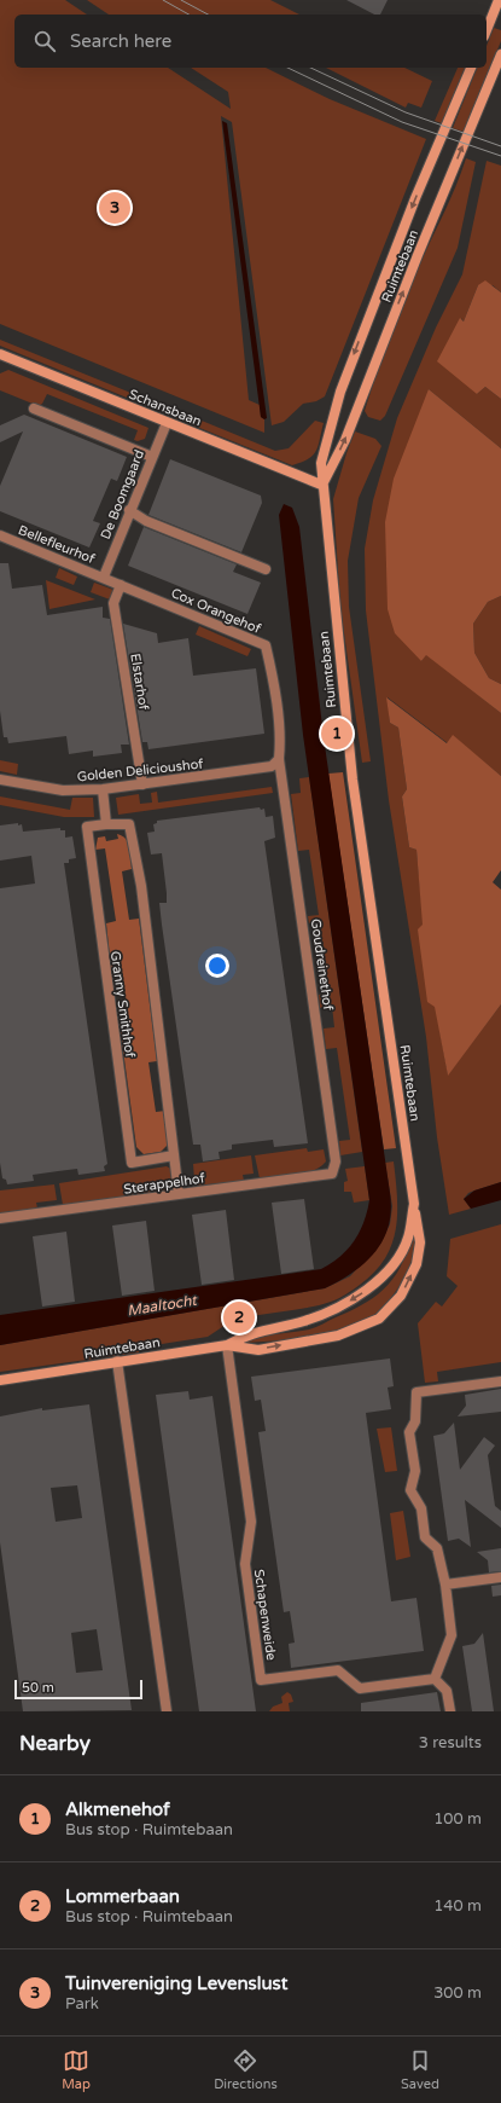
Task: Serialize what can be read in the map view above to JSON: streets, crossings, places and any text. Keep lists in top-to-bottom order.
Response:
{
  "streets": {
    "street": [
      "Ruimtebaan",
      "Schansbaan",
      "De Boomgaard",
      "Bellefleurhof",
      "Cox Orangehof",
      "Elstarhof",
      "Golden Delicioushof",
      "Goudreinethof",
      "Granny Smithhof",
      "Sterappelhof",
      "Schapenweide"
    ]
  },
  "crossings": [
    ["Ruimtebaan", "Schansbaan"],
    ["Ruimtebaan", "Schapenweide"],
    ["Schansbaan", "De Boomgaard"],
    ["De Boomgaard", "Bellefleurhof"],
    ["De Boomgaard", "Cox Orangehof"],
    ["Bellefleurhof", "Cox Orangehof"],
    ["Cox Orangehof", "Elstarhof"],
    ["Cox Orangehof", "Golden Delicioushof"],
    ["Cox Orangehof", "Goudreinethof"],
    ["Elstarhof", "Golden Delicioushof"],
    ["Golden Delicioushof", "Goudreinethof"],
    ["Goudreinethof", "Sterappelhof"],
    ["Granny Smithhof", "Sterappelhof"]
  ],
  "water": ["Maaltocht"],
  "scale_bar": "50 m",
  "page": {
    "search": "Search here",
    "pins": ["3", "1", "2"],
    "scale": "50 m",
    "heading": ["Nearby", "3 results"],
    "list": [
      {
        "mark": "1",
        "name": "Alkmenehof",
        "note": "Bus stop · Ruimtebaan",
        "value": "100 m"
      },
      {
        "mark": "2",
        "name": "Lommerbaan",
        "note": "Bus stop · Ruimtebaan",
        "value": "140 m"
      },
      {
        "mark": "3",
        "name": "Tuinvereniging Levenslust",
        "note": "Park",
        "value": "300 m"
      }
    ],
    "nav": ["Map", "Directions", "Saved"]
  }
}
